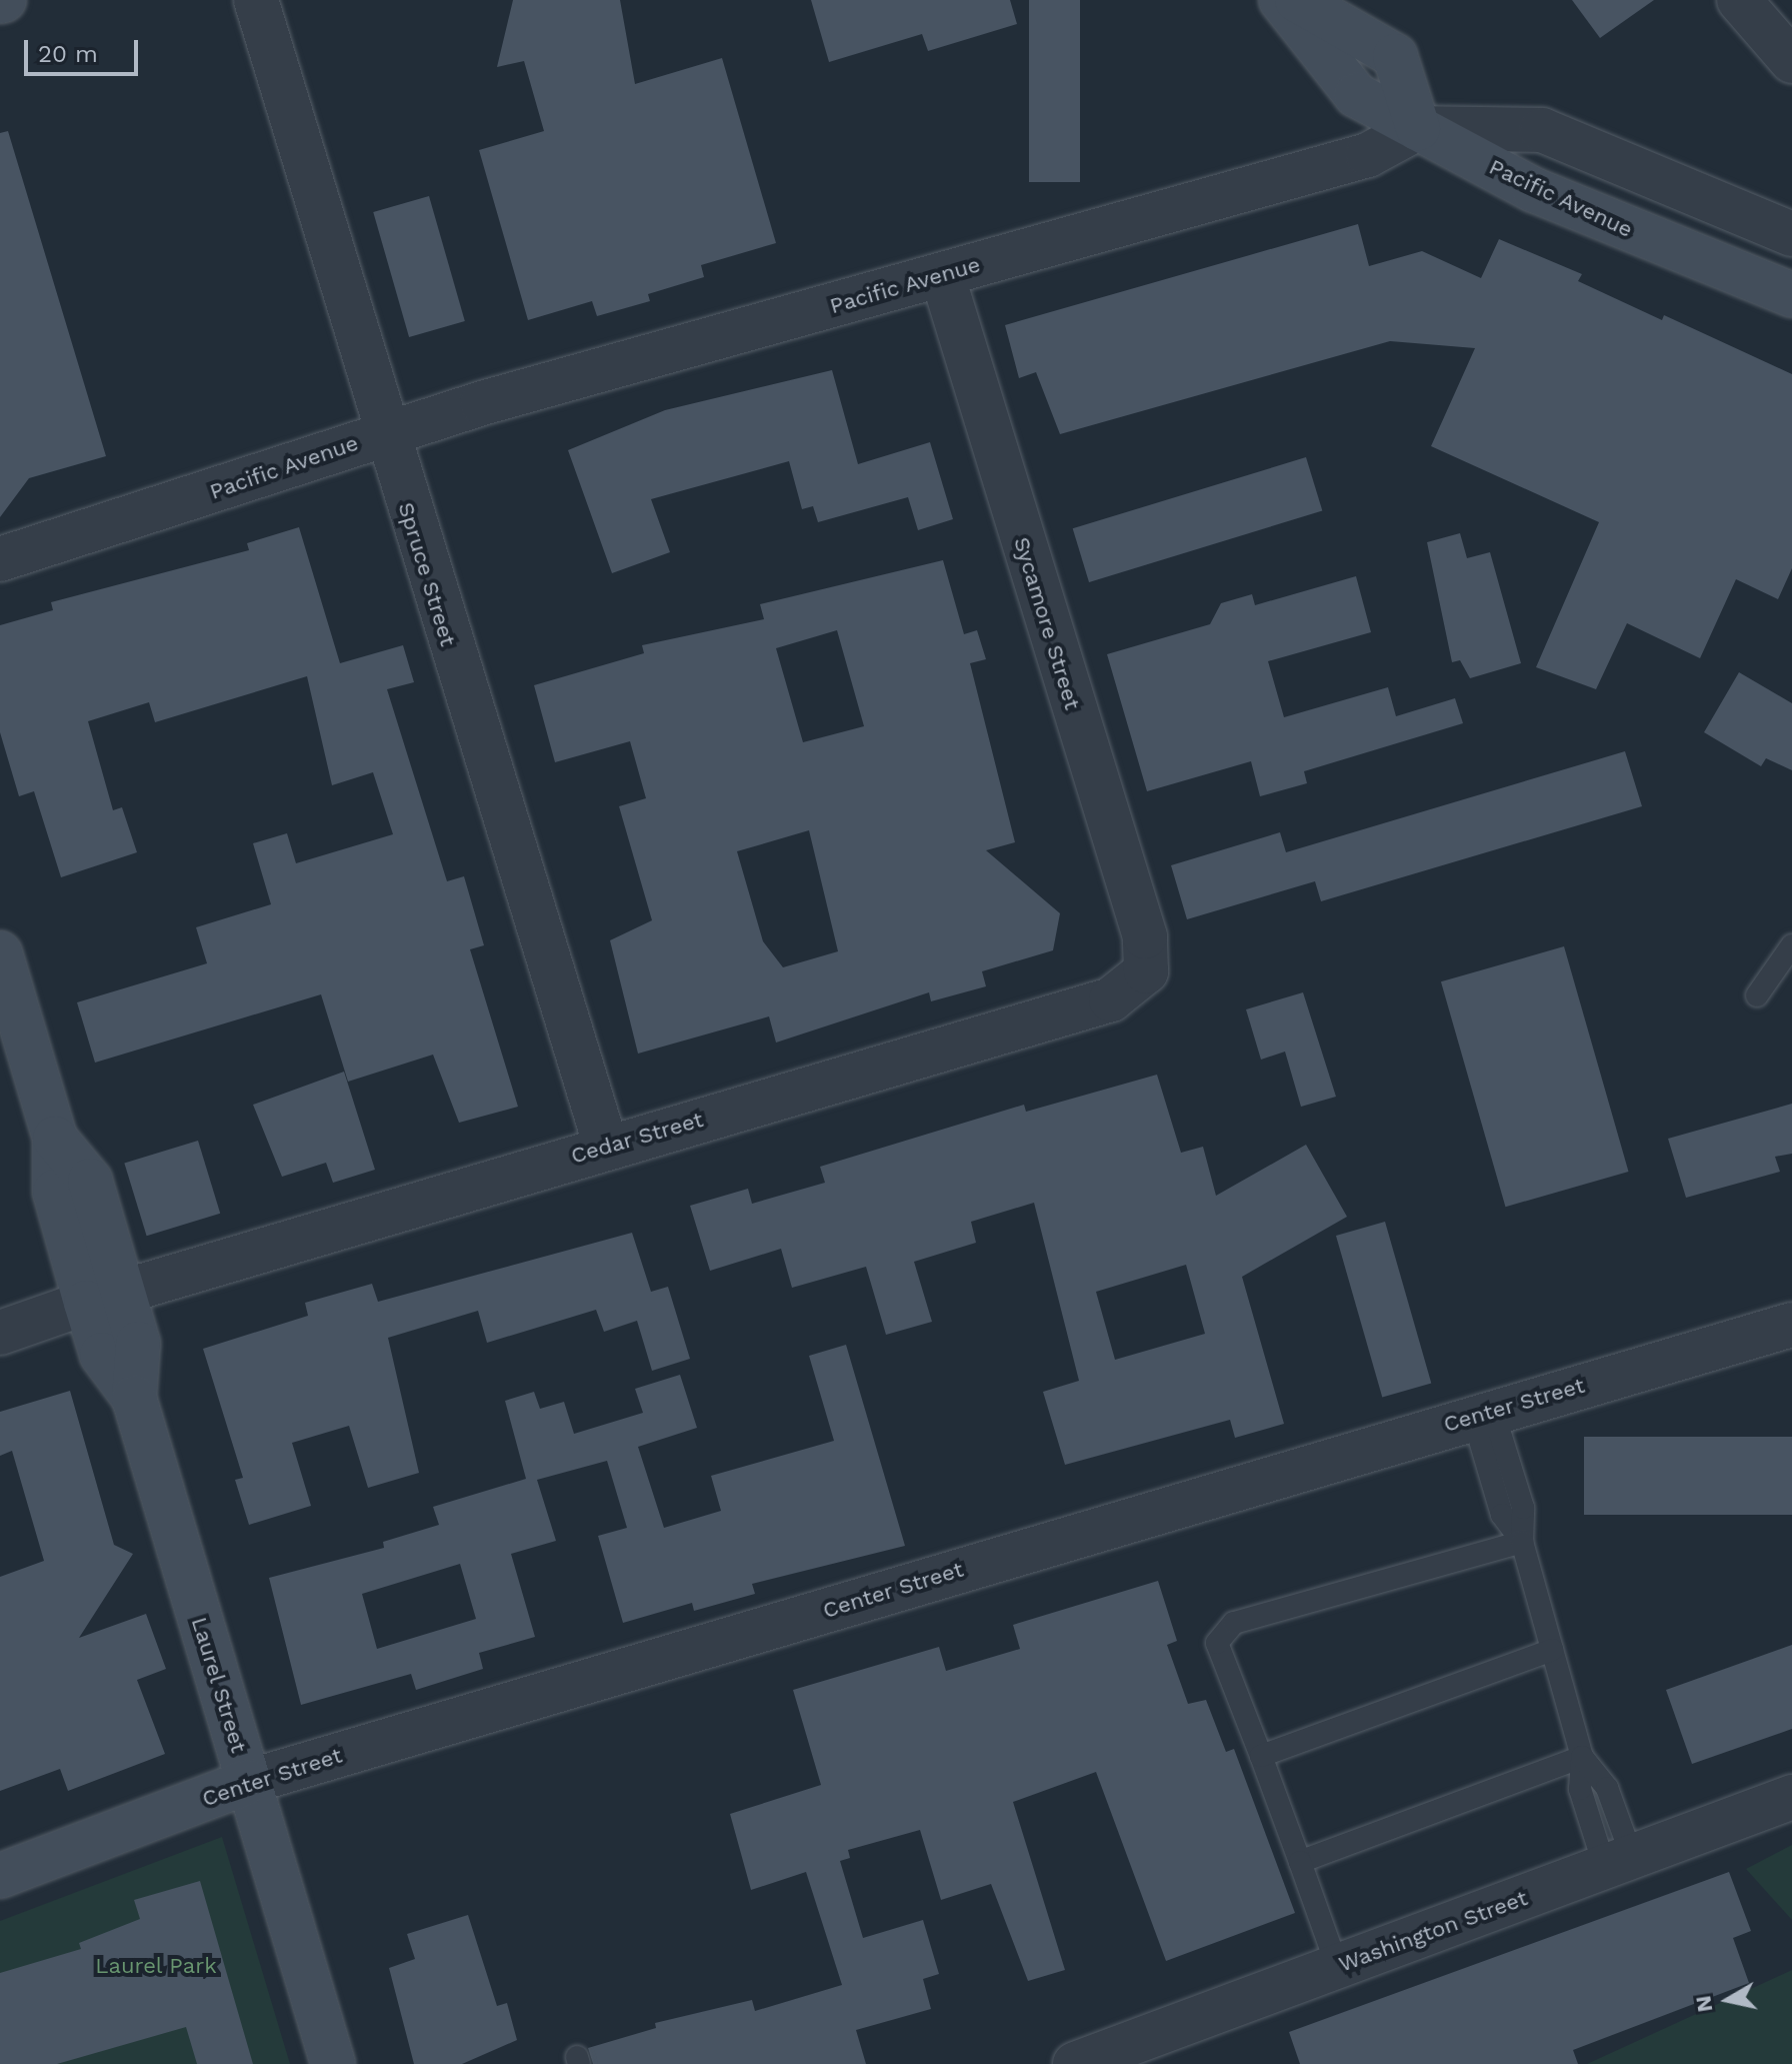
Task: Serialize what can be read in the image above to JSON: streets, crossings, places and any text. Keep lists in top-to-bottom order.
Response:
{
  "streets": {
    "main road": ["Pacific Avenue", "Center Street", "Laurel Street"],
    "street": [
      "Spruce Street",
      "Sycamore Street",
      "Cedar Street",
      "Washington Street"
    ]
  },
  "crossings": [
    ["Pacific Avenue", "Spruce Street"],
    ["Pacific Avenue", "Sycamore Street"],
    ["Spruce Street", "Cedar Street"],
    ["Sycamore Street", "Cedar Street"],
    ["Cedar Street", "Laurel Street"],
    ["Center Street", "Laurel Street"]
  ],
  "parks": ["Laurel Park"],
  "scale_bar": "20 m",
  "north": "left"
}
